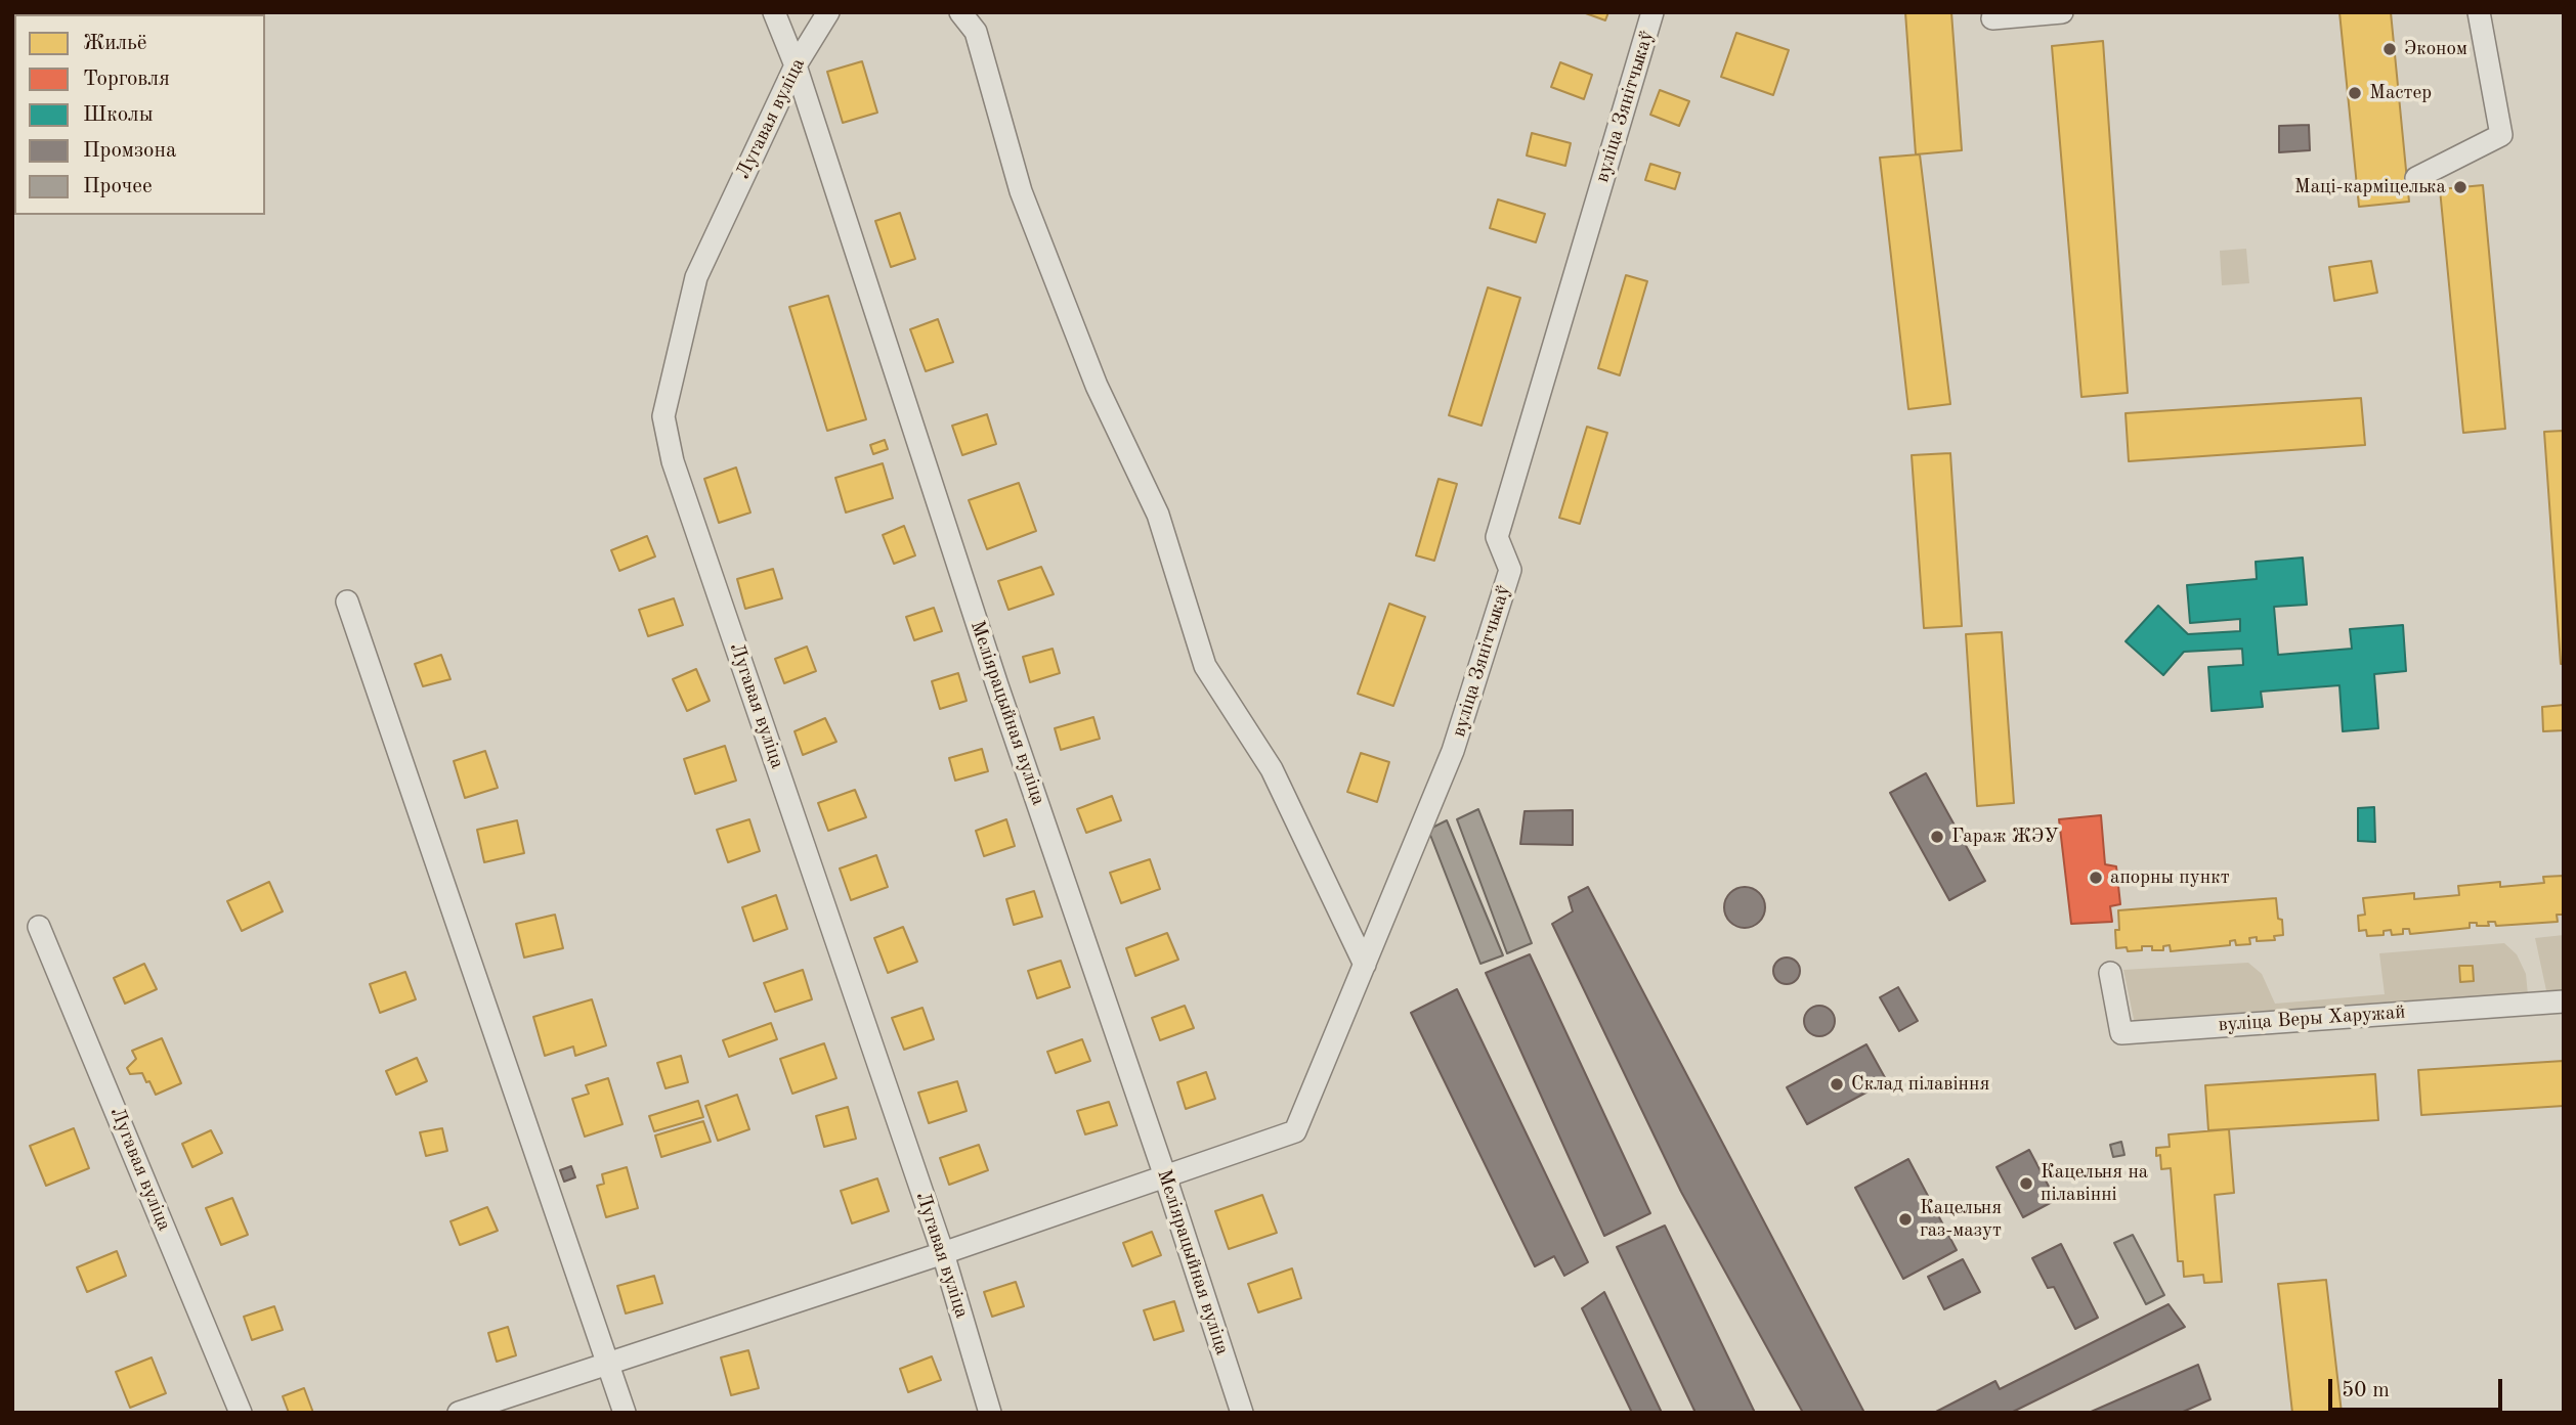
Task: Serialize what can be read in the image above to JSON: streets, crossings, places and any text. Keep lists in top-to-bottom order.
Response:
{
  "streets": {
    "street": [
      "вуліца Зянітчыкаў",
      "Лугавая вуліца",
      "Меліярацыйная вуліца",
      "вуліца Веры Харужай"
    ]
  },
  "crossings": [
    ["вуліца Зянітчыкаў", "Меліярацыйная вуліца"],
    ["Лугавая вуліца", "Меліярацыйная вуліца"]
  ],
  "places": [
    "Эконом",
    "Мастер",
    "Маці-карміцелька",
    "Гараж ЖЭУ",
    "апорны пункт",
    "Склад пілавіння",
    "Кацельня на пілавінні",
    "Кацельня газ-мазут"
  ],
  "legend": [
    "Жильё",
    "Торговля",
    "Школы",
    "Промзона",
    "Прочее"
  ],
  "scale_bar": "50 m"
}
